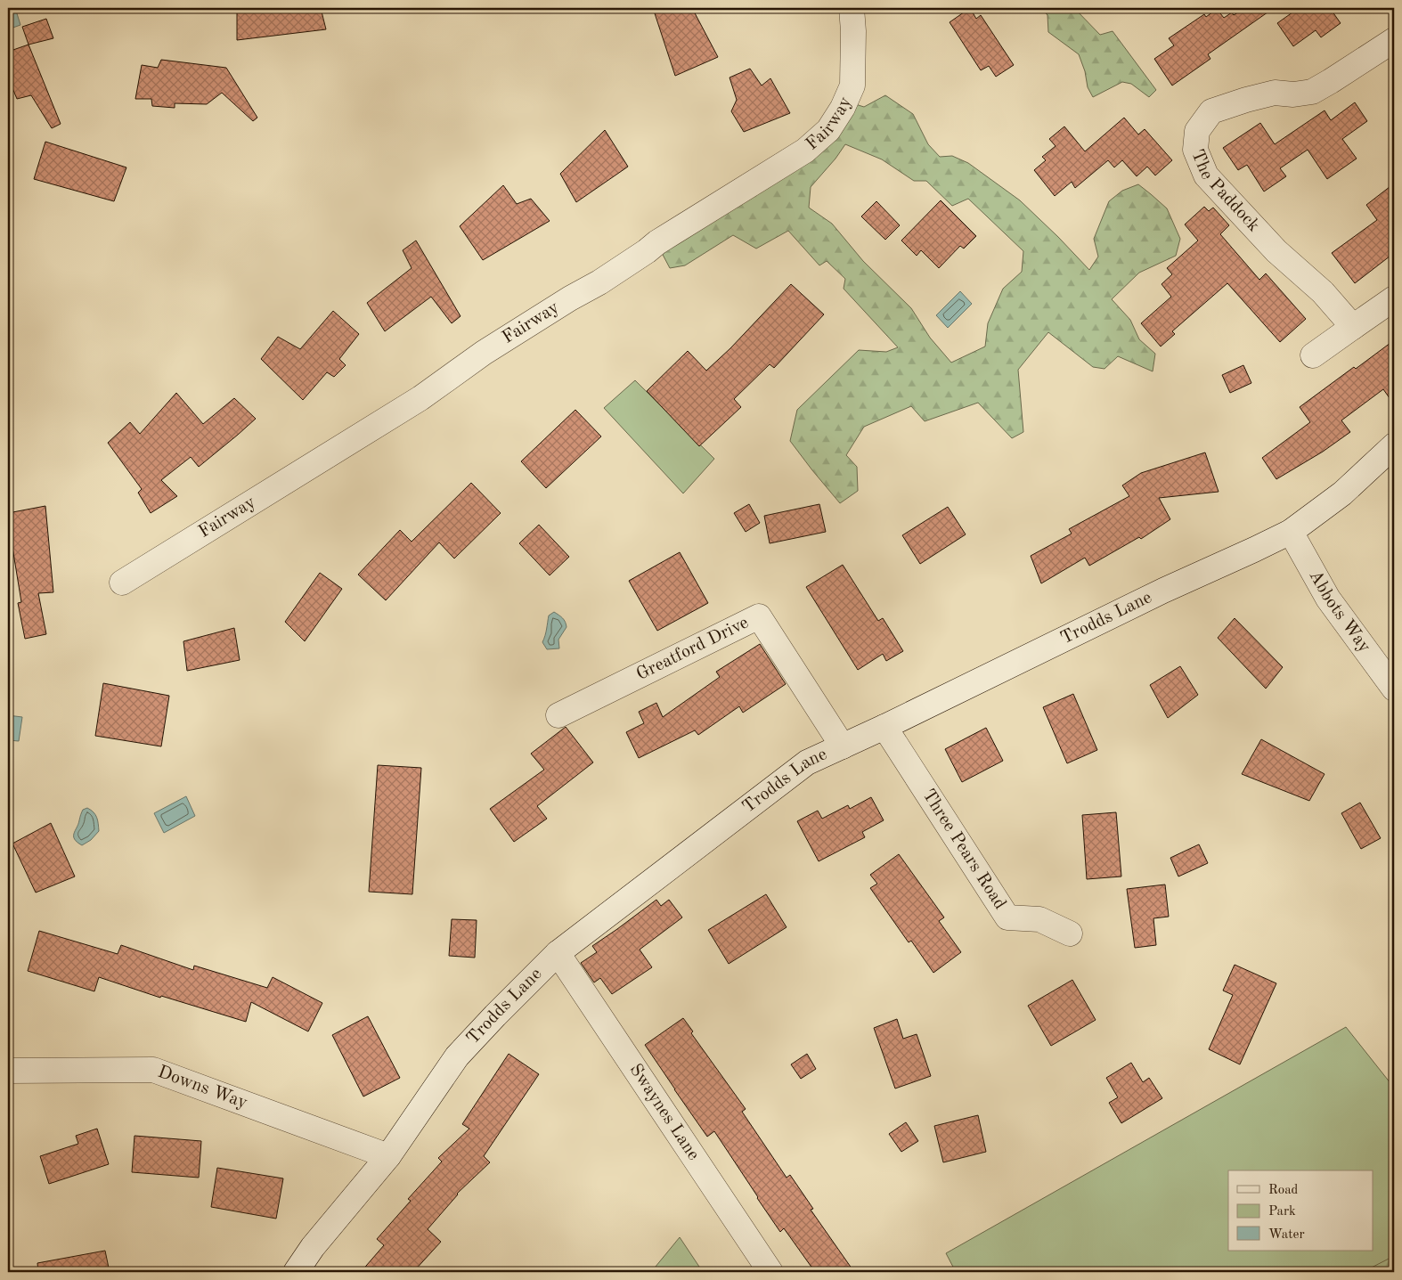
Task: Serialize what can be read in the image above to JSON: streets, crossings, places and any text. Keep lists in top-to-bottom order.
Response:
{
  "streets": {
    "street": [
      "Fairway",
      "The Paddock",
      "Abbots Way",
      "Trodds Lane",
      "Greatford Drive",
      "Three Pears Road",
      "Downs Way",
      "Swaynes Lane"
    ]
  },
  "crossings": [
    ["Abbots Way", "Trodds Lane"],
    ["Trodds Lane", "Greatford Drive"],
    ["Trodds Lane", "Three Pears Road"],
    ["Trodds Lane", "Downs Way"],
    ["Trodds Lane", "Swaynes Lane"]
  ],
  "legend": ["Road", "Park", "Water"]
}
